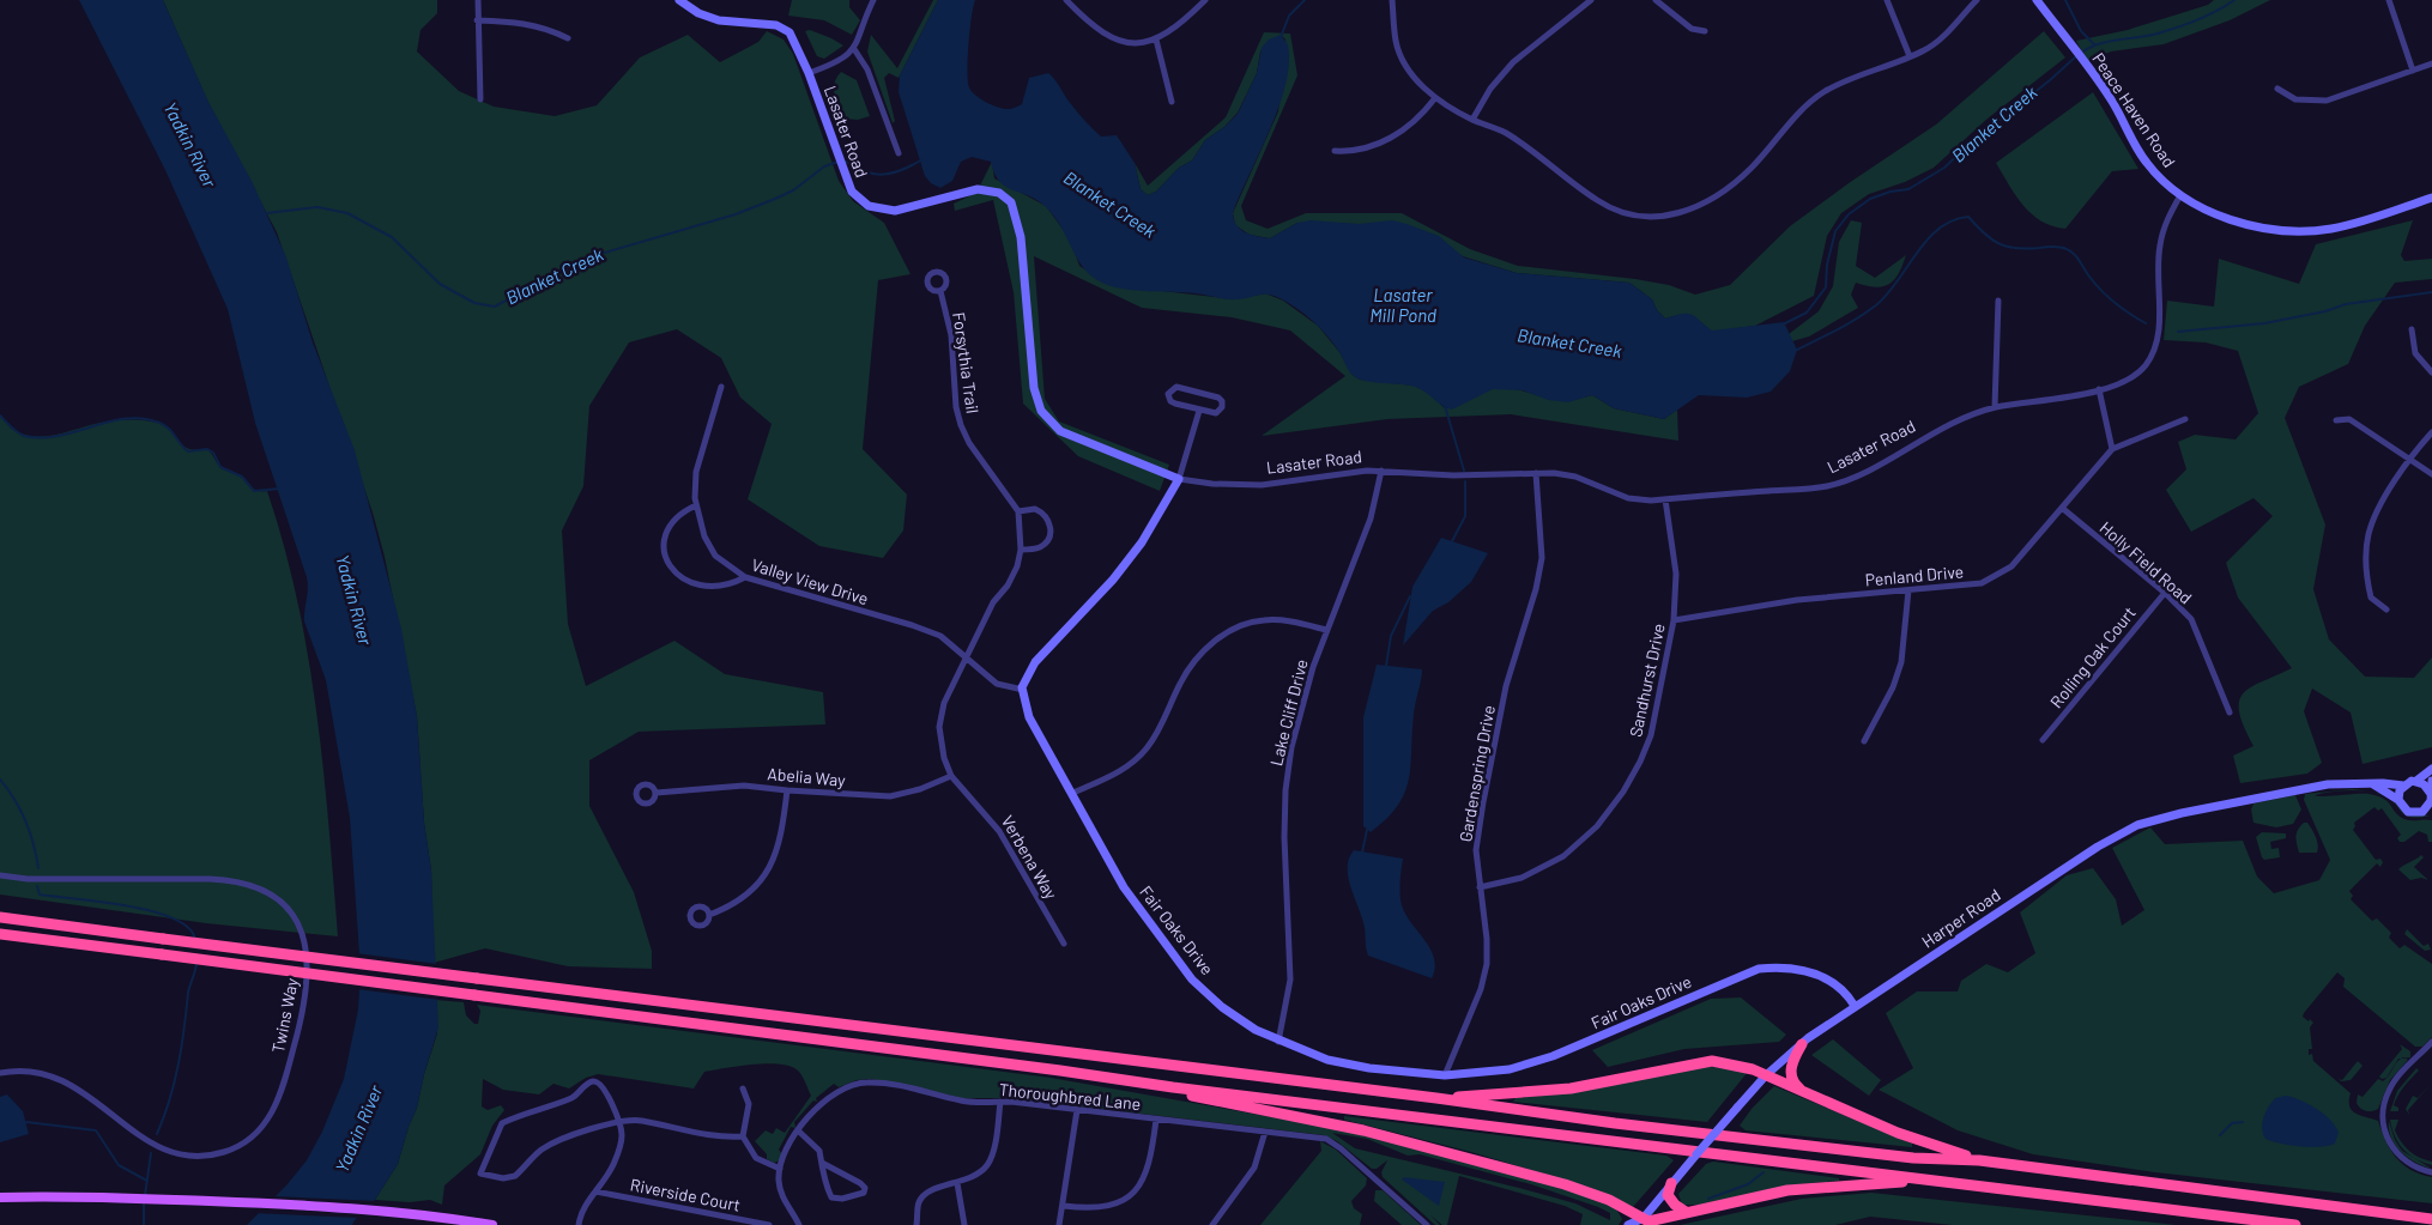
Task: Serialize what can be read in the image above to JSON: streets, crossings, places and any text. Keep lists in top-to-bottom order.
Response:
{
  "streets": {
    "street": [
      "Peace Haven Road",
      "Lasater Road",
      "Forsythia Trail",
      "Holly Field Road",
      "Penland Drive",
      "Valley View Drive",
      "Rolling Oak Court",
      "Sandhurst Drive",
      "Lake Cliff Drive",
      "Gardenspring Drive",
      "Abelia Way",
      "Verbena Way",
      "Harper Road",
      "Fair Oaks Drive",
      "Twins Way",
      "Thoroughbred Lane",
      "Riverside Court"
    ]
  },
  "crossings": [
    ["Peace Haven Road", "Lasater Road"],
    ["Lasater Road", "Sandhurst Drive"],
    ["Lasater Road", "Lake Cliff Drive"],
    ["Lasater Road", "Gardenspring Drive"],
    ["Holly Field Road", "Penland Drive"],
    ["Holly Field Road", "Rolling Oak Court"],
    ["Penland Drive", "Sandhurst Drive"],
    ["Valley View Drive", "Verbena Way"],
    ["Valley View Drive", "Fair Oaks Drive"],
    ["Sandhurst Drive", "Gardenspring Drive"],
    ["Lake Cliff Drive", "Fair Oaks Drive"],
    ["Gardenspring Drive", "Fair Oaks Drive"],
    ["Abelia Way", "Verbena Way"],
    ["Harper Road", "Fair Oaks Drive"]
  ],
  "water": ["Blanket Creek", "Yadkin River", "Lasater Mill Pond"]
}
